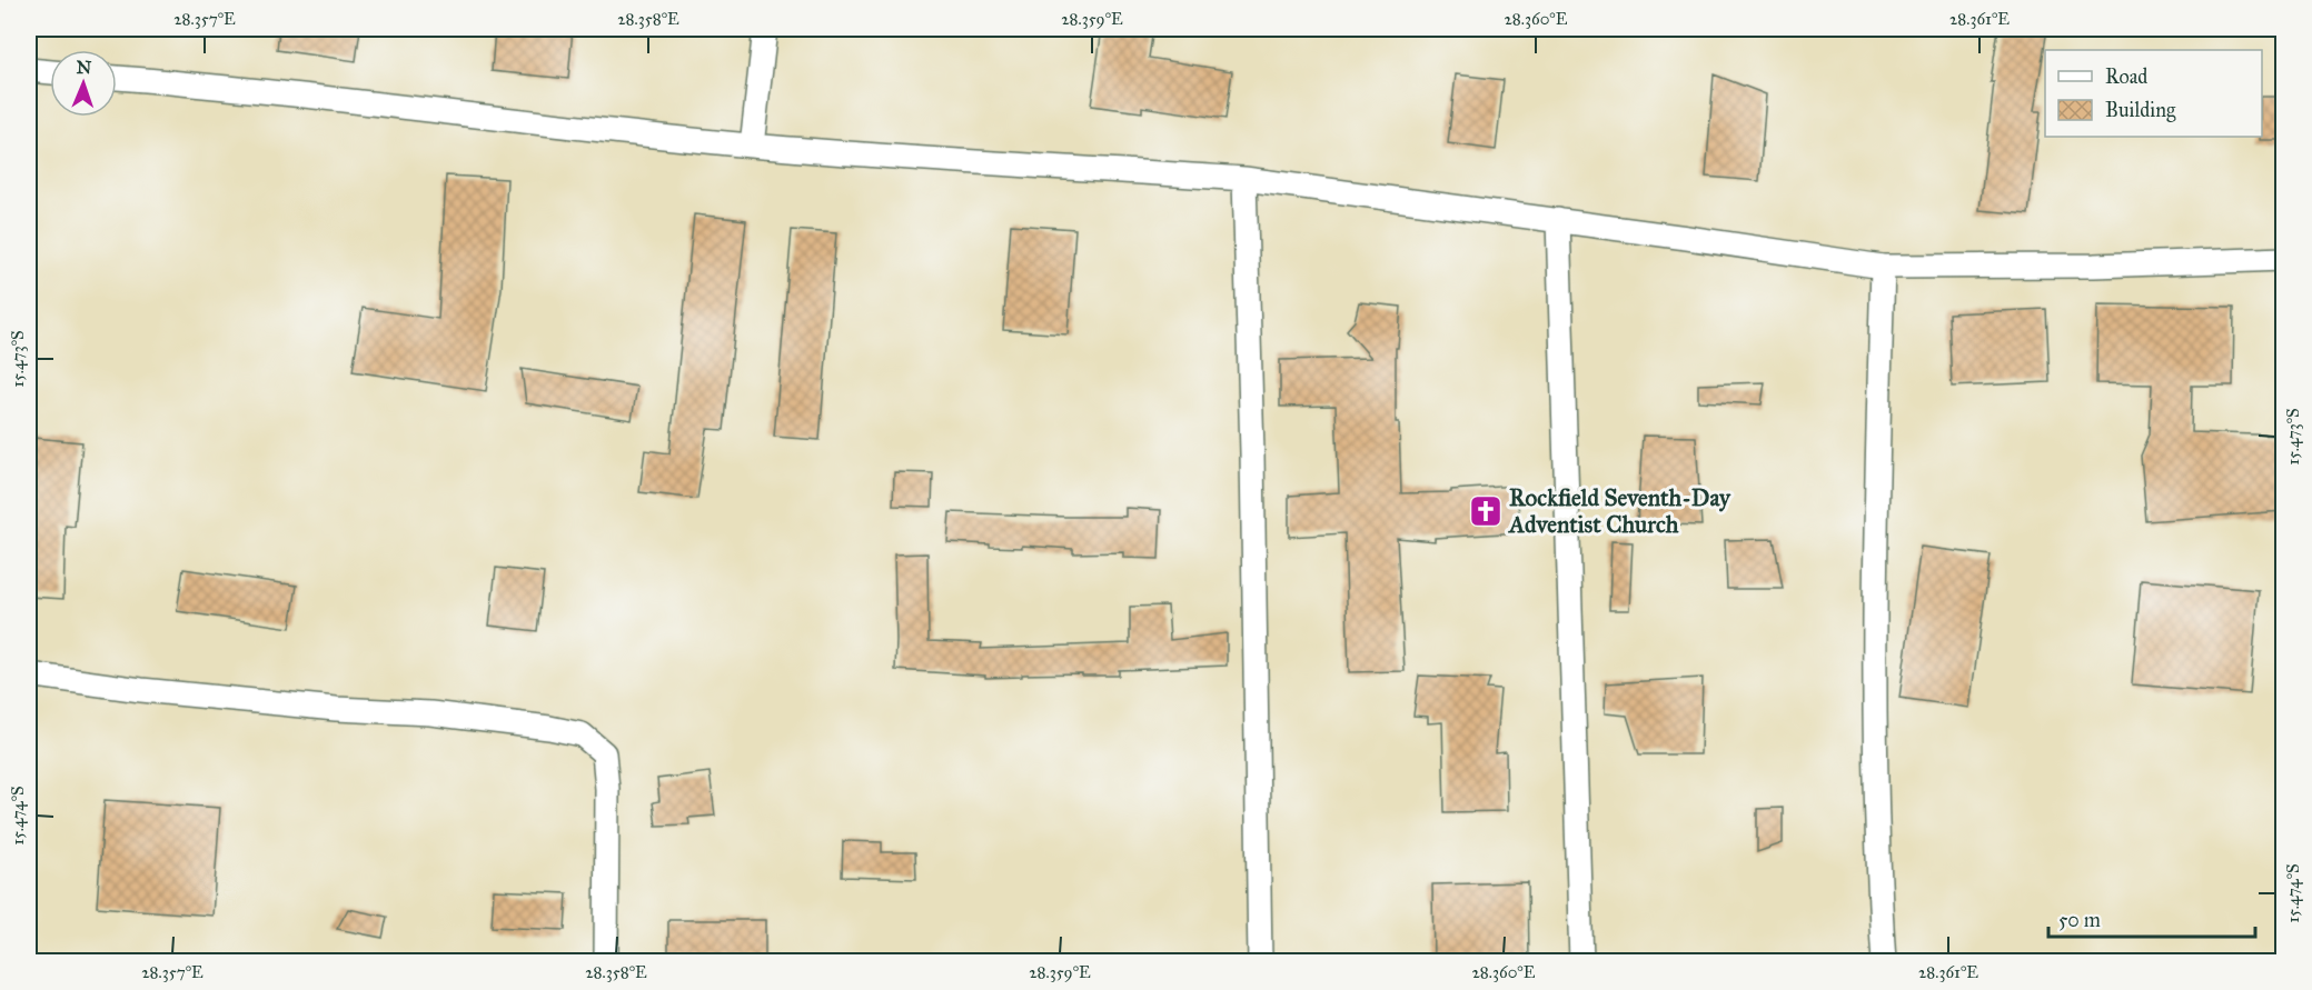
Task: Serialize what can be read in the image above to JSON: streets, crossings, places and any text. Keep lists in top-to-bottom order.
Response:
{
  "places": {
    "church": ["Rockfield Seventh-Day Adventist Church"]
  },
  "legend": ["Road", "Building"],
  "scale_bar": "50 m",
  "north": "top",
  "coordinates": [
    "28.357°E",
    "28.358°E",
    "28.359°E",
    "28.360°E",
    "28.361°E",
    "15.473°S",
    "15.474°S"
  ]
}
